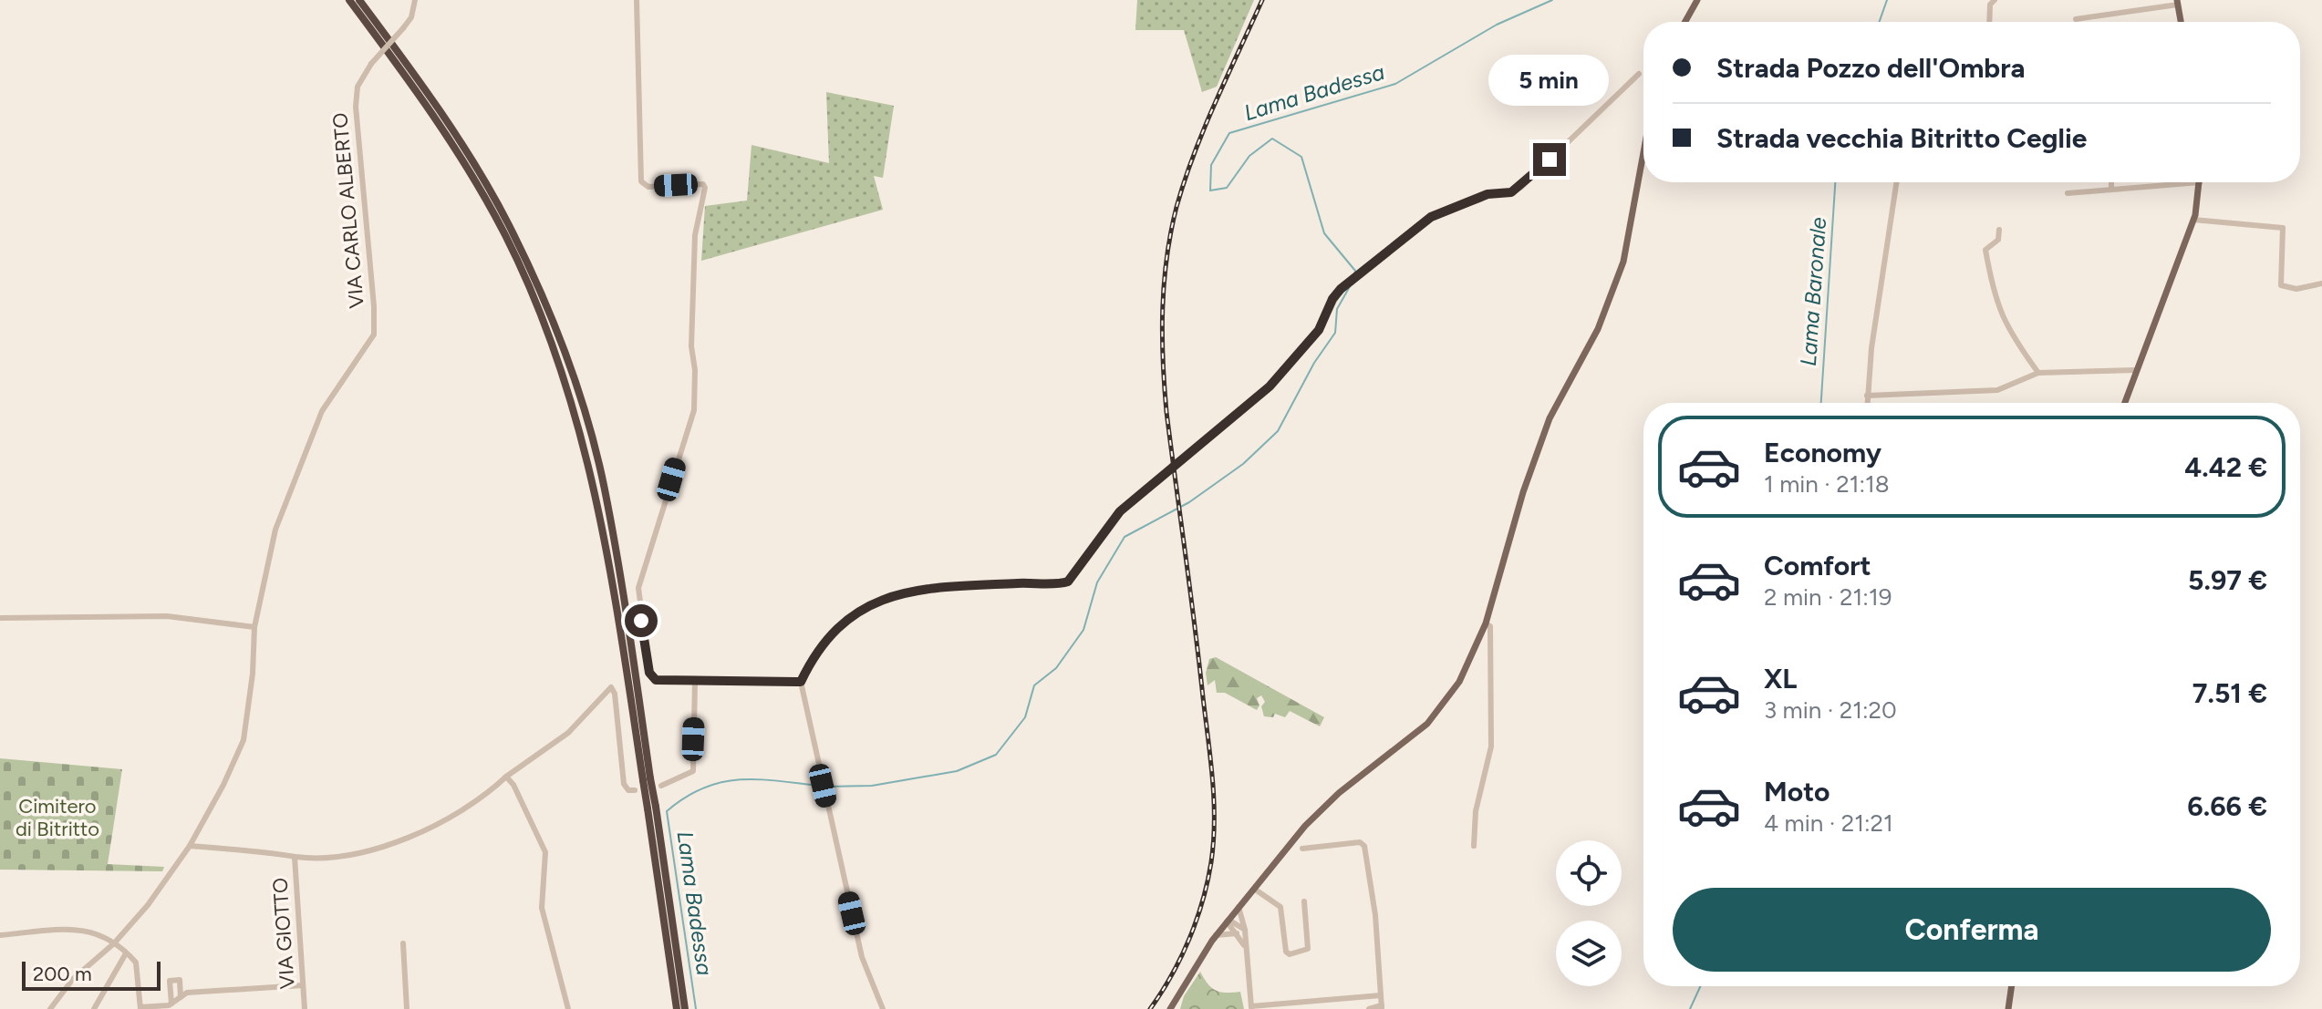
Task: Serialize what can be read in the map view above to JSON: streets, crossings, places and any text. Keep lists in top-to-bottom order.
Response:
{
  "streets": {
    "street": ["VIA CARLO ALBERTO", "VIA GIOTTO"]
  },
  "water": ["Lama Badessa", "Lama Baronale"],
  "parks": ["Cimitero di Bitritto"],
  "scale_bar": "200 m",
  "page": {
    "banner": ["Strada Pozzo dell'Ombra", "Strada vecchia Bitritto Ceglie"],
    "bubble": "5 min",
    "list": [
      {
        "name": "Economy",
        "note": "1 min · 21:18",
        "value": "4.42 €"
      },
      {
        "name": "Comfort",
        "note": "2 min · 21:19",
        "value": "5.97 €"
      },
      {
        "name": "XL",
        "note": "3 min · 21:20",
        "value": "7.51 €"
      },
      {
        "name": "Moto",
        "note": "4 min · 21:21",
        "value": "6.66 €"
      }
    ],
    "buttons": "Conferma",
    "scale": "200 m"
  }
}
